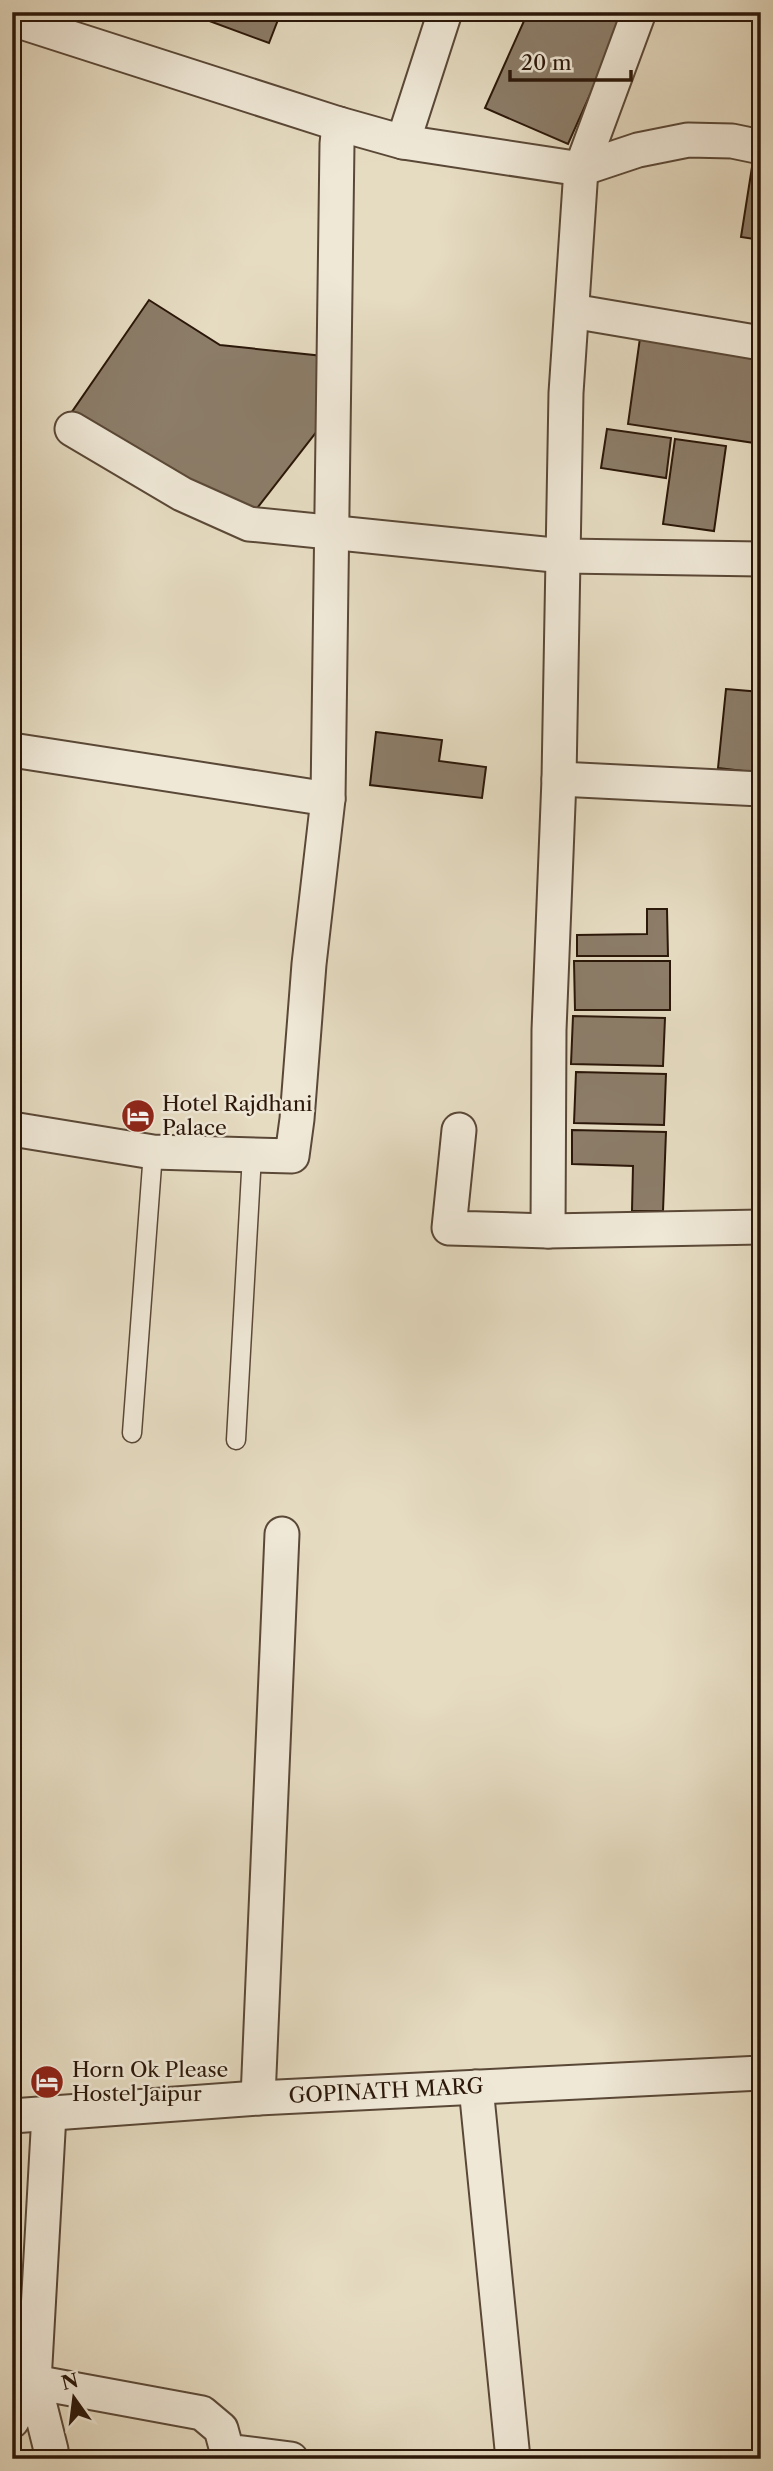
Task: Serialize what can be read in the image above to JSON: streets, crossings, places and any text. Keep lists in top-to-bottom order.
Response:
{
  "streets": {
    "street": ["GOPINATH MARG"]
  },
  "places": {
    "hotel": ["Hotel Rajdhani Palace", "Horn Ok Please Hostel Jaipur"]
  },
  "scale_bar": "20 m",
  "north": "top"
}
